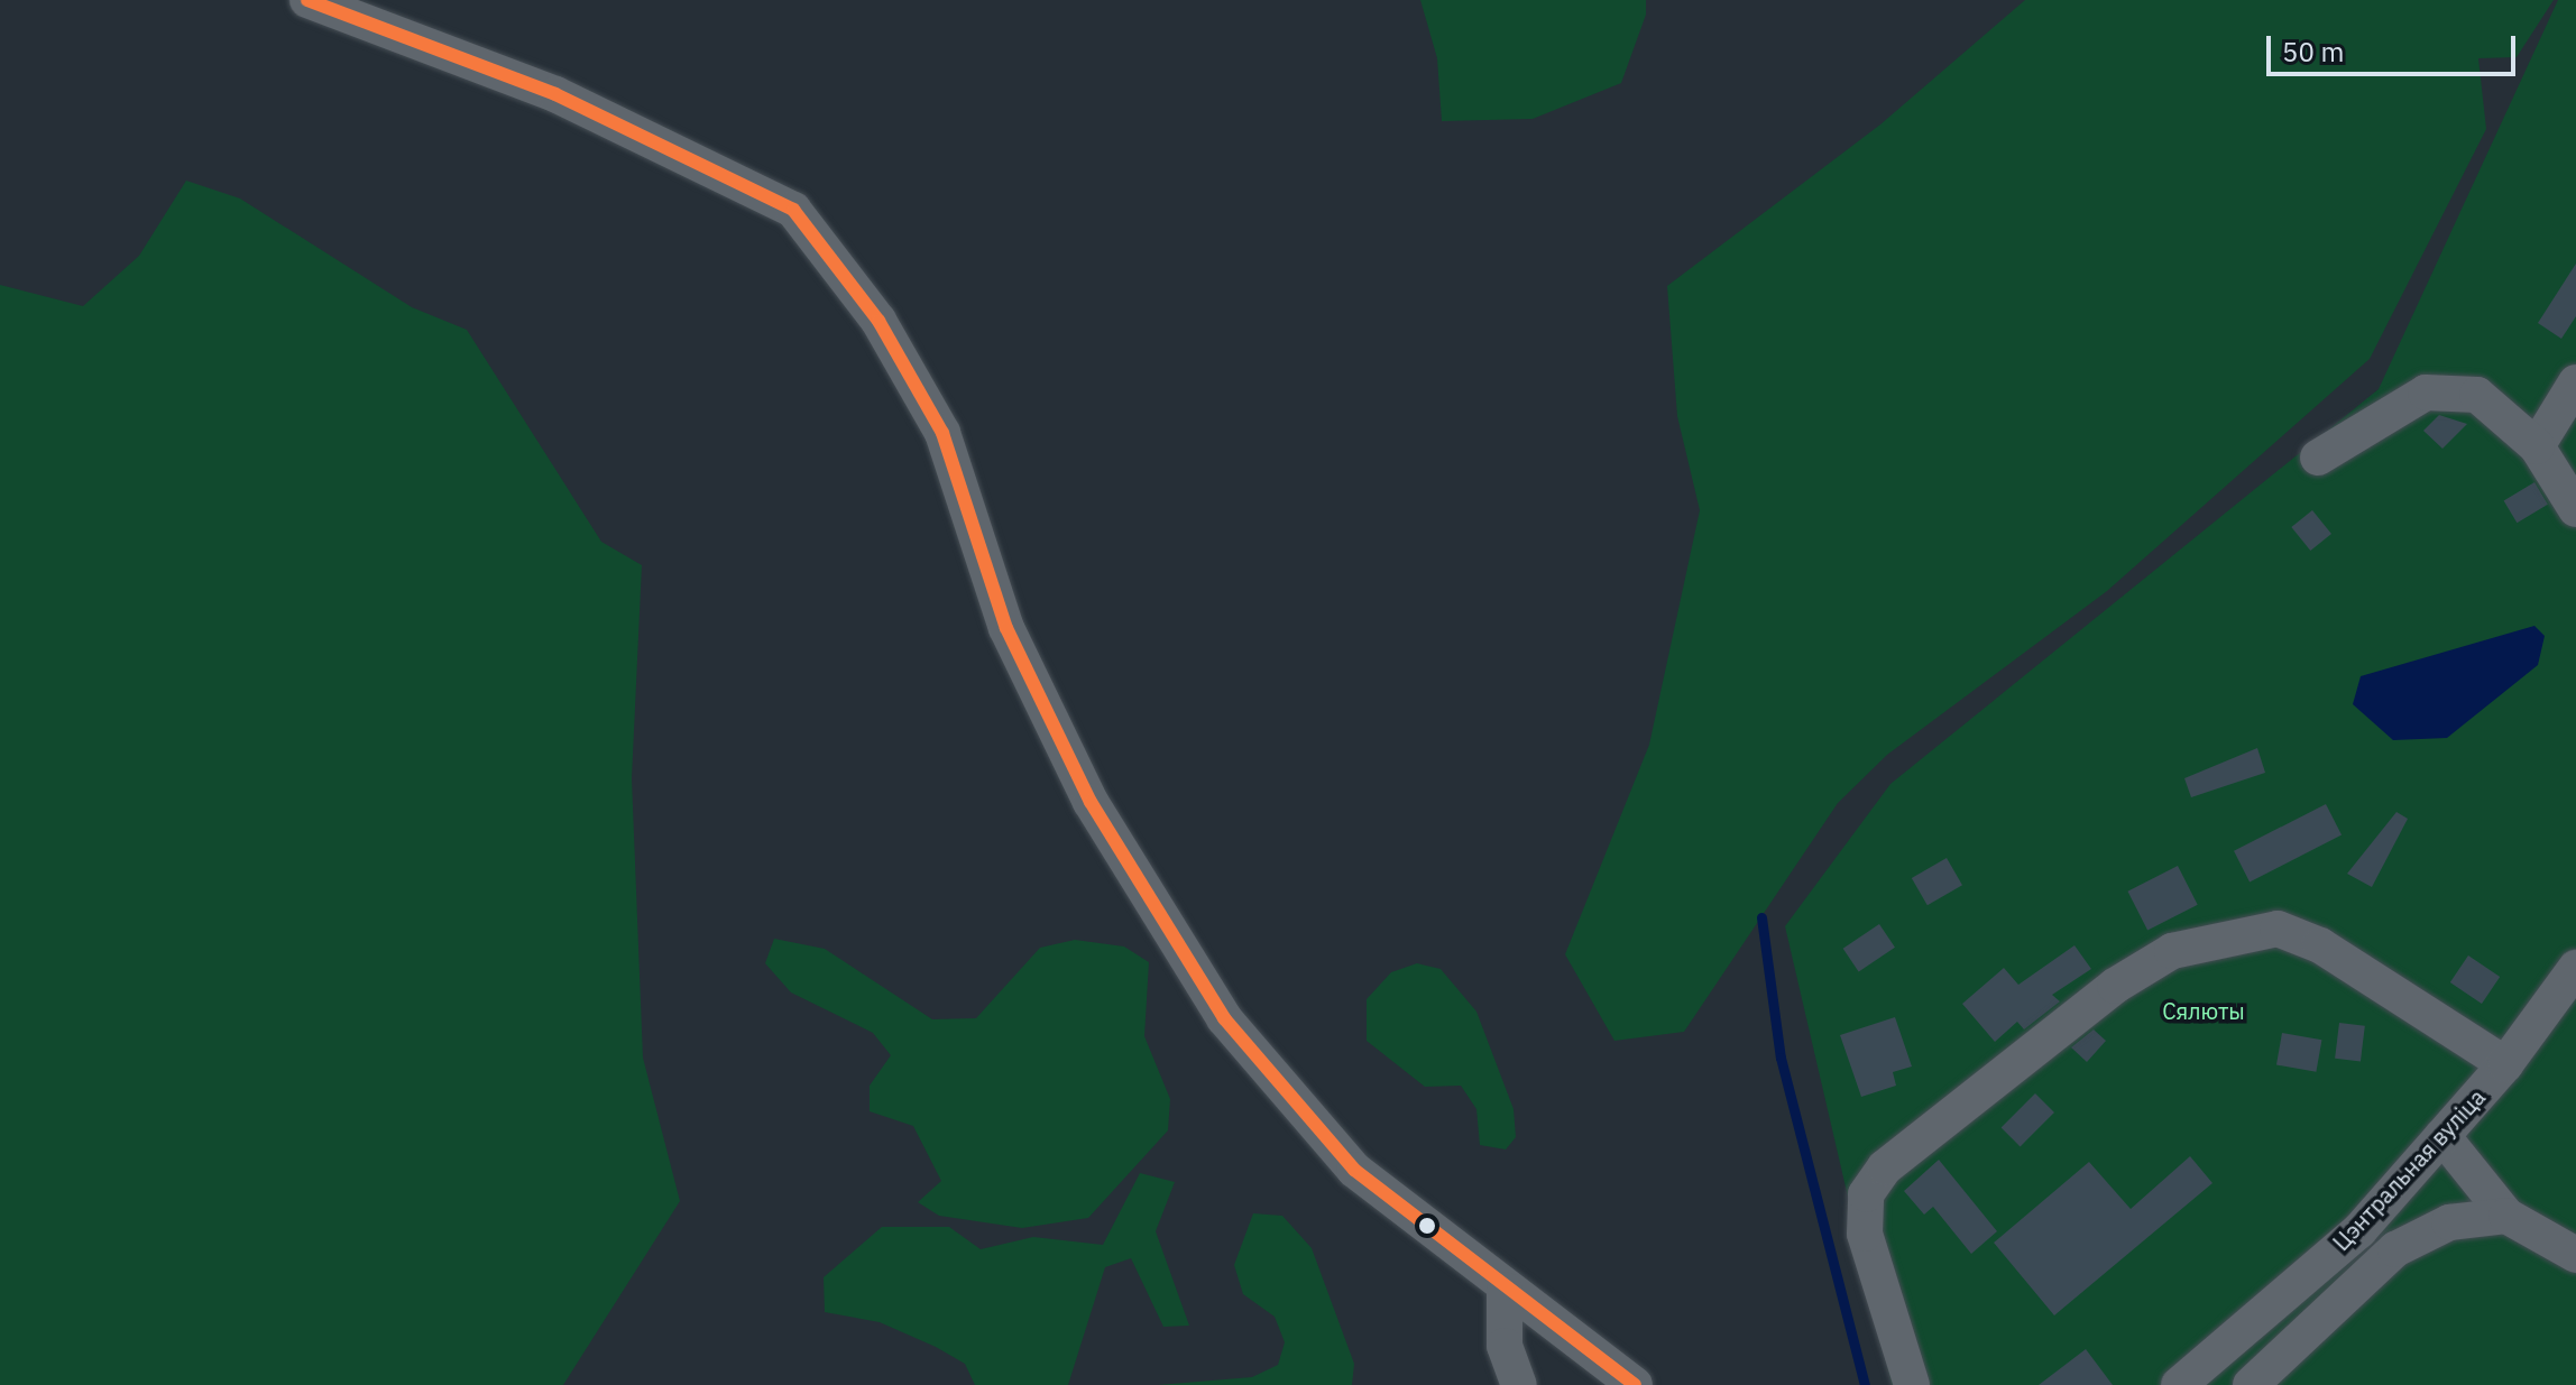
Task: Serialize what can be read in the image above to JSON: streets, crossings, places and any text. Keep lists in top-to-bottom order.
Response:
{
  "streets": {
    "street": ["Цэнтральная вуліца"]
  },
  "parks": ["Сялюты"],
  "scale_bar": "50 m"
}
